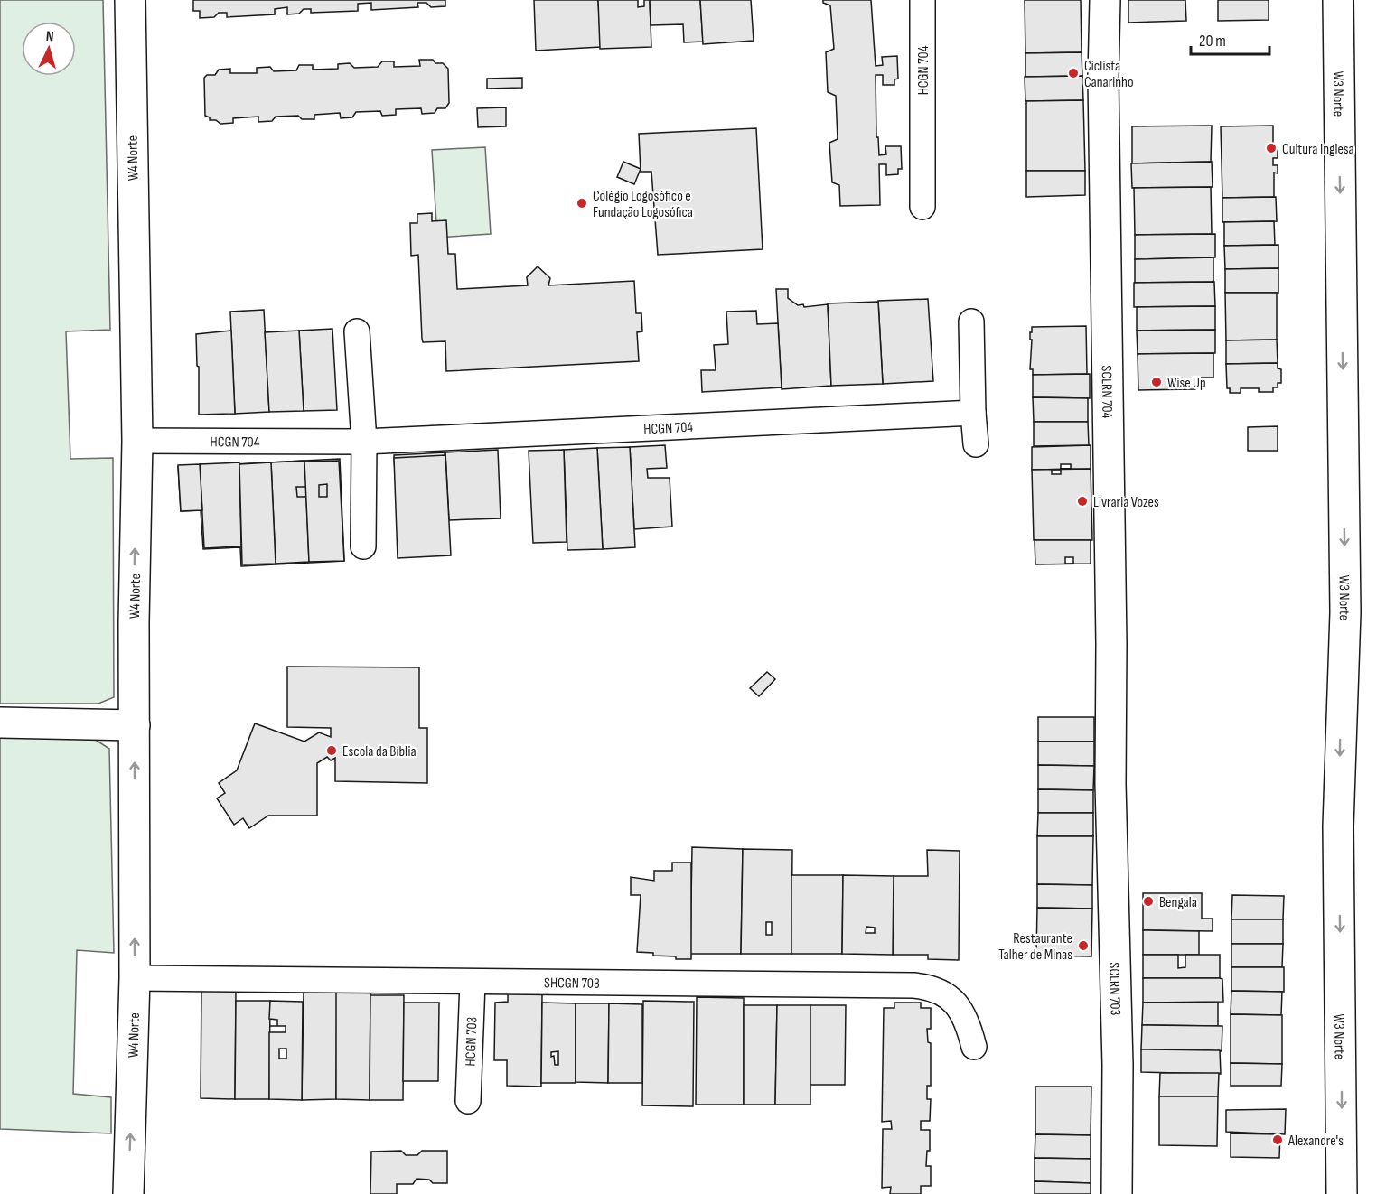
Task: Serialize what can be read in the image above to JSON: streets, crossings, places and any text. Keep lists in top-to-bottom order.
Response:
{
  "streets": {
    "main road": [
      "W3 Norte",
      "W4 Norte",
      "SCLRN 704",
      "SCLRN 703"
    ],
    "street": ["HCGN 704", "SHCGN 703", "HCGN 703"]
  },
  "crossings": [
    ["HCGN 704", "W4 Norte"],
    ["W4 Norte", "SHCGN 703"],
    ["SCLRN 704", "SCLRN 703"],
    ["SHCGN 703", "HCGN 703"]
  ],
  "one_way": ["W3 Norte", "W4 Norte"],
  "places": [
    "Ciclista Canarinho",
    "Cultura Inglesa",
    "Colégio Logosófico e Fundação Logosófica",
    "Wise Up",
    "Livraria Vozes",
    "Escola da Bíblia",
    "Bengala",
    "Restaurante Talher de Minas",
    "Alexandre's"
  ],
  "scale_bar": "20 m",
  "north": "top"
}
